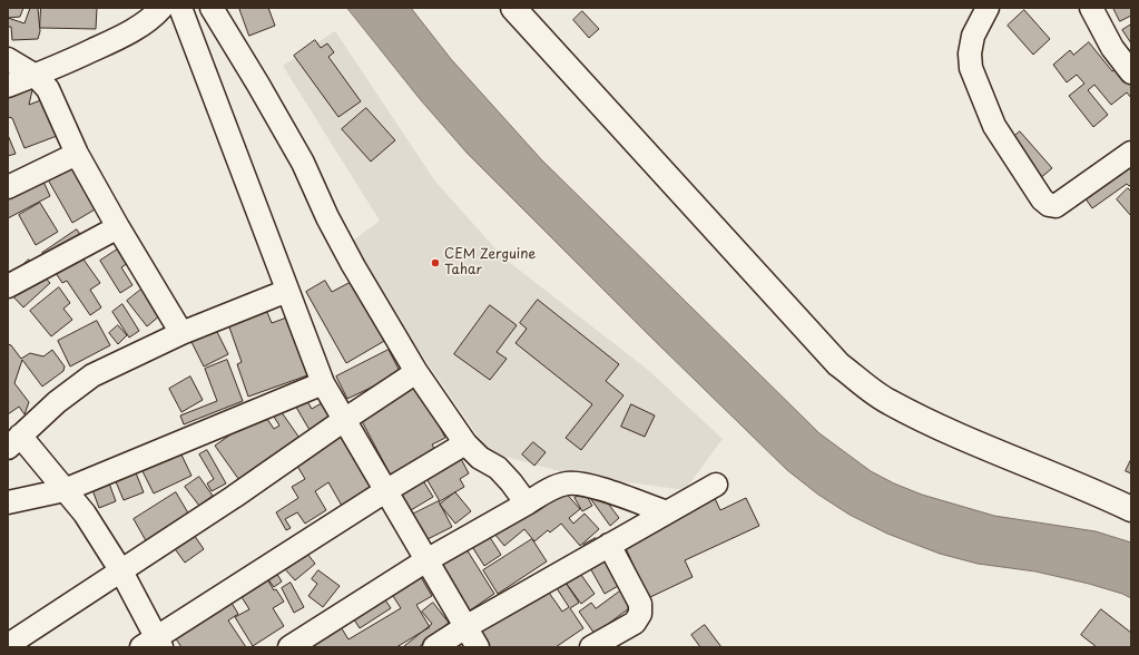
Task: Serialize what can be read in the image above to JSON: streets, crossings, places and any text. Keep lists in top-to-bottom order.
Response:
{
  "places": ["CEM Zerguine Tahar"]
}
